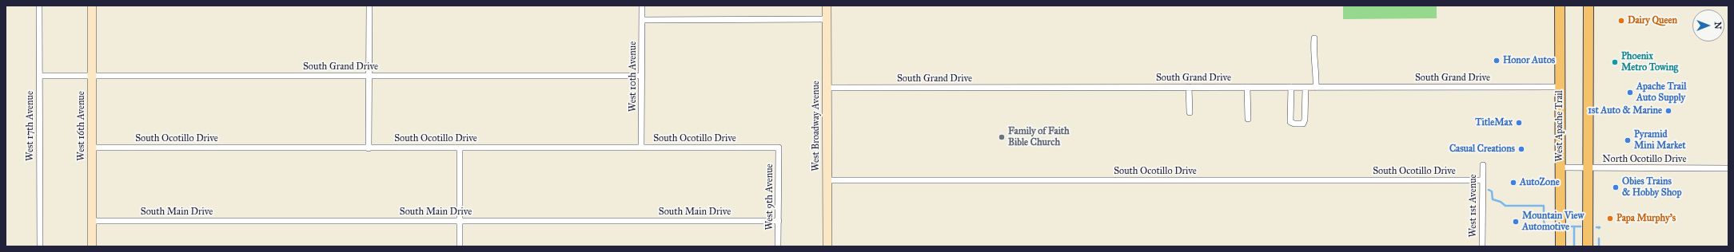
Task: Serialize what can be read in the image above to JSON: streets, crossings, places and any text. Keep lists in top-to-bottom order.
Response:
{
  "streets": {
    "main road": ["West Apache Trail"],
    "street": [
      "South Grand Drive",
      "West 10th Avenue",
      "West 17th Avenue",
      "West 16th Avenue",
      "West Broadway Avenue",
      "South Ocotillo Drive",
      "North Ocotillo Drive",
      "West 9th Avenue",
      "West 1st Avenue",
      "South Main Drive"
    ]
  },
  "crossings": [
    ["South Grand Drive", "West 10th Avenue"],
    ["South Grand Drive", "West 17th Avenue"],
    ["South Grand Drive", "West 16th Avenue"],
    ["South Grand Drive", "West Broadway Avenue"],
    ["South Grand Drive", "West Apache Trail"],
    ["West 10th Avenue", "South Ocotillo Drive"],
    ["West 16th Avenue", "South Ocotillo Drive"],
    ["West 16th Avenue", "South Main Drive"],
    ["West Broadway Avenue", "South Ocotillo Drive"],
    ["West Apache Trail", "North Ocotillo Drive"],
    ["South Ocotillo Drive", "West 9th Avenue"],
    ["South Ocotillo Drive", "West 1st Avenue"],
    ["West 9th Avenue", "South Main Drive"]
  ],
  "places": [
    "Dairy Queen",
    "Honor Autos",
    "Phoenix Metro Towing",
    "Apache Trail Auto Supply",
    "1st Auto & Marine",
    "TitleMax",
    "Family of Faith Bible Church",
    "Pyramid Mini Market",
    "Casual Creations",
    "AutoZone",
    "Obies Trains & Hobby Shop",
    "Papa Murphy's",
    "Mountain View Automotive"
  ],
  "north": "right"
}
